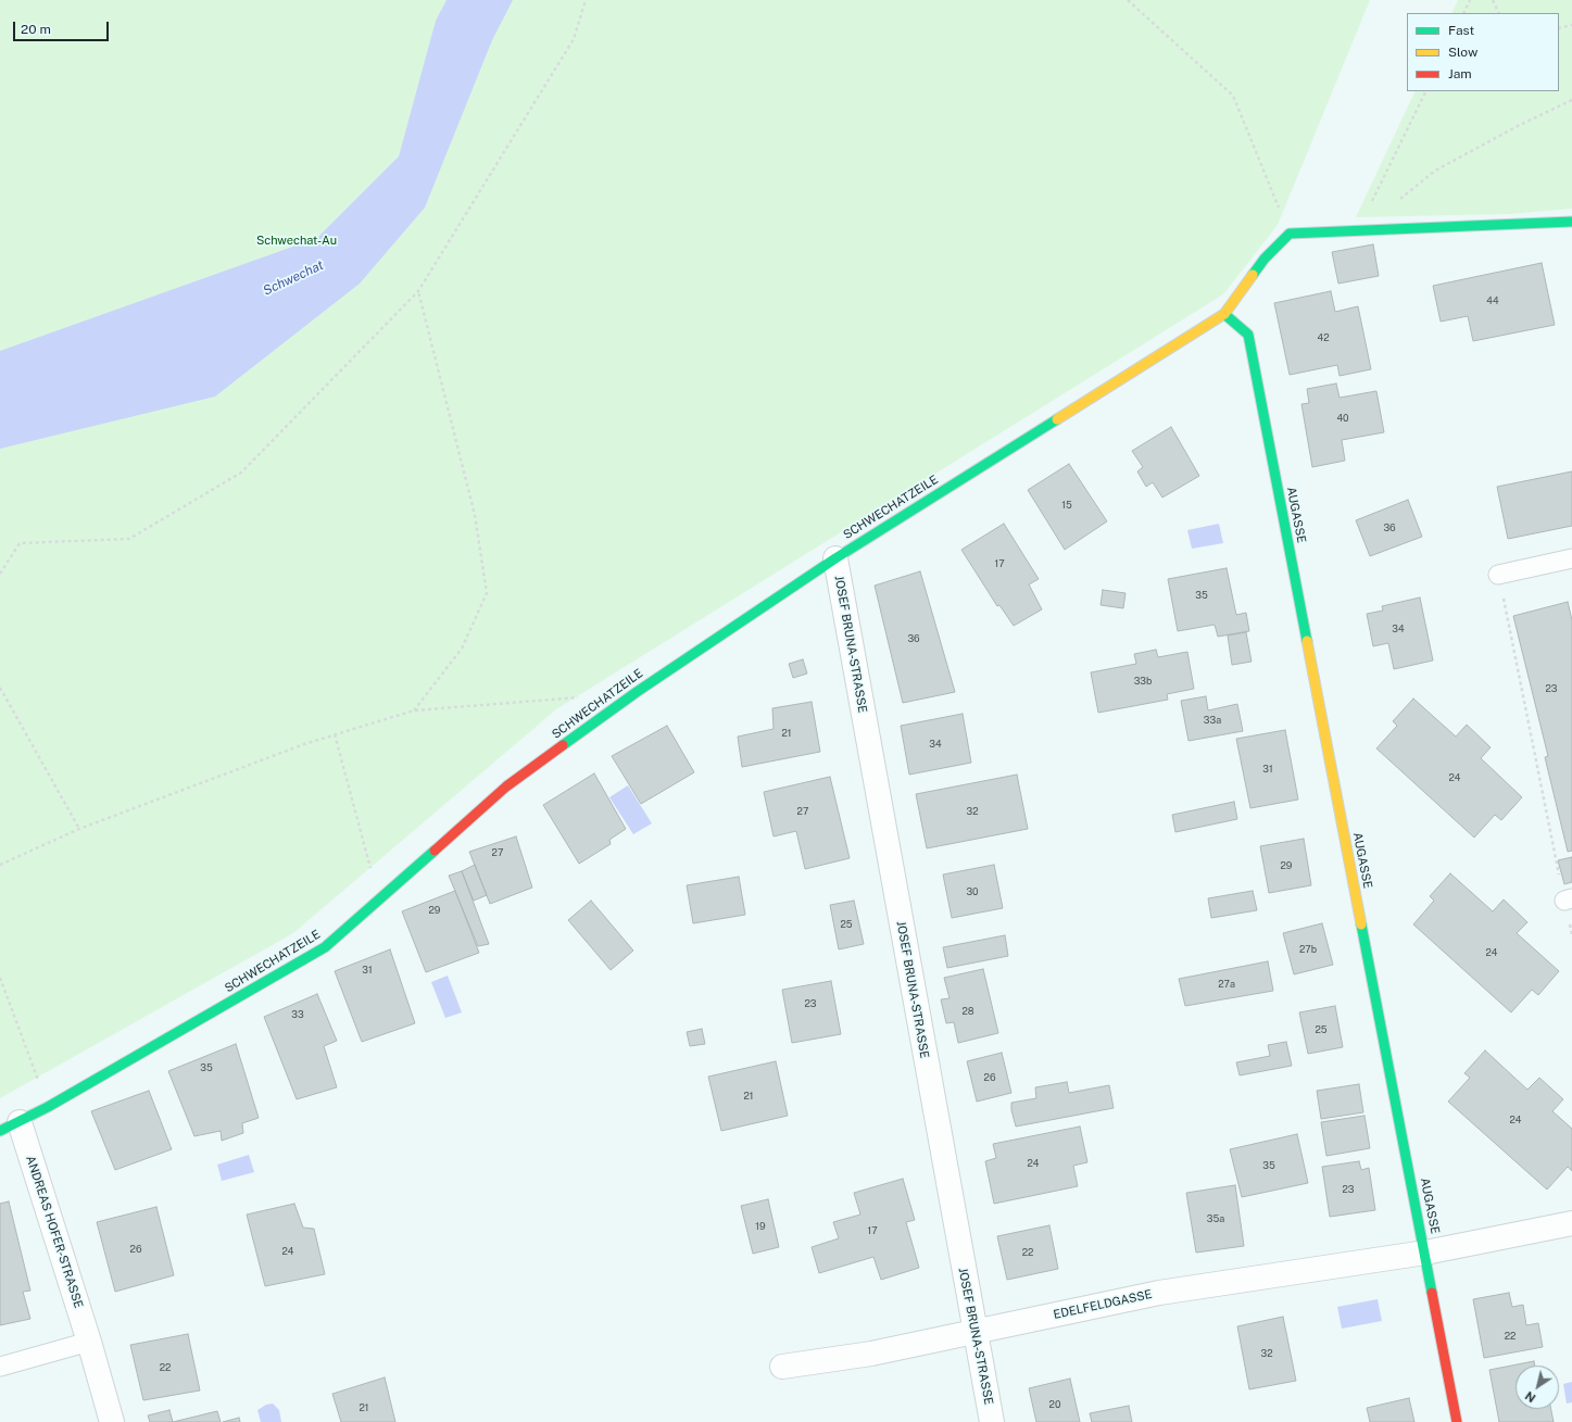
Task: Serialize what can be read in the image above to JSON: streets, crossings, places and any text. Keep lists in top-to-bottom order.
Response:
{
  "streets": {
    "street": [
      "SCHWECHATZEILE",
      "AUGASSE",
      "JOSEF BRUNA-STRASSE",
      "ANDREAS HOFER-STRASSE",
      "EDELFELDGASSE"
    ]
  },
  "crossings": [
    ["SCHWECHATZEILE", "AUGASSE"],
    ["SCHWECHATZEILE", "JOSEF BRUNA-STRASSE"],
    ["SCHWECHATZEILE", "ANDREAS HOFER-STRASSE"],
    ["AUGASSE", "EDELFELDGASSE"],
    ["JOSEF BRUNA-STRASSE", "EDELFELDGASSE"]
  ],
  "water": ["Schwechat"],
  "parks": ["Schwechat-Au"],
  "house_numbers": [
    "44",
    "42",
    "40",
    "15",
    "36",
    "17",
    "35",
    "34",
    "36",
    "33b",
    "23",
    "33a",
    "21",
    "34",
    "31",
    "24",
    "27",
    "32",
    "27",
    "29",
    "30",
    "29",
    "25",
    "27b",
    "24",
    "31",
    "27a",
    "23",
    "28",
    "33",
    "25",
    "35",
    "26",
    "21",
    "24",
    "24",
    "35",
    "23",
    "35a",
    "19",
    "17",
    "26",
    "24",
    "22",
    "22",
    "32",
    "22",
    "20",
    "21"
  ],
  "legend": ["Fast", "Slow", "Jam"],
  "scale_bar": "20 m",
  "north": "bottom left"
}
